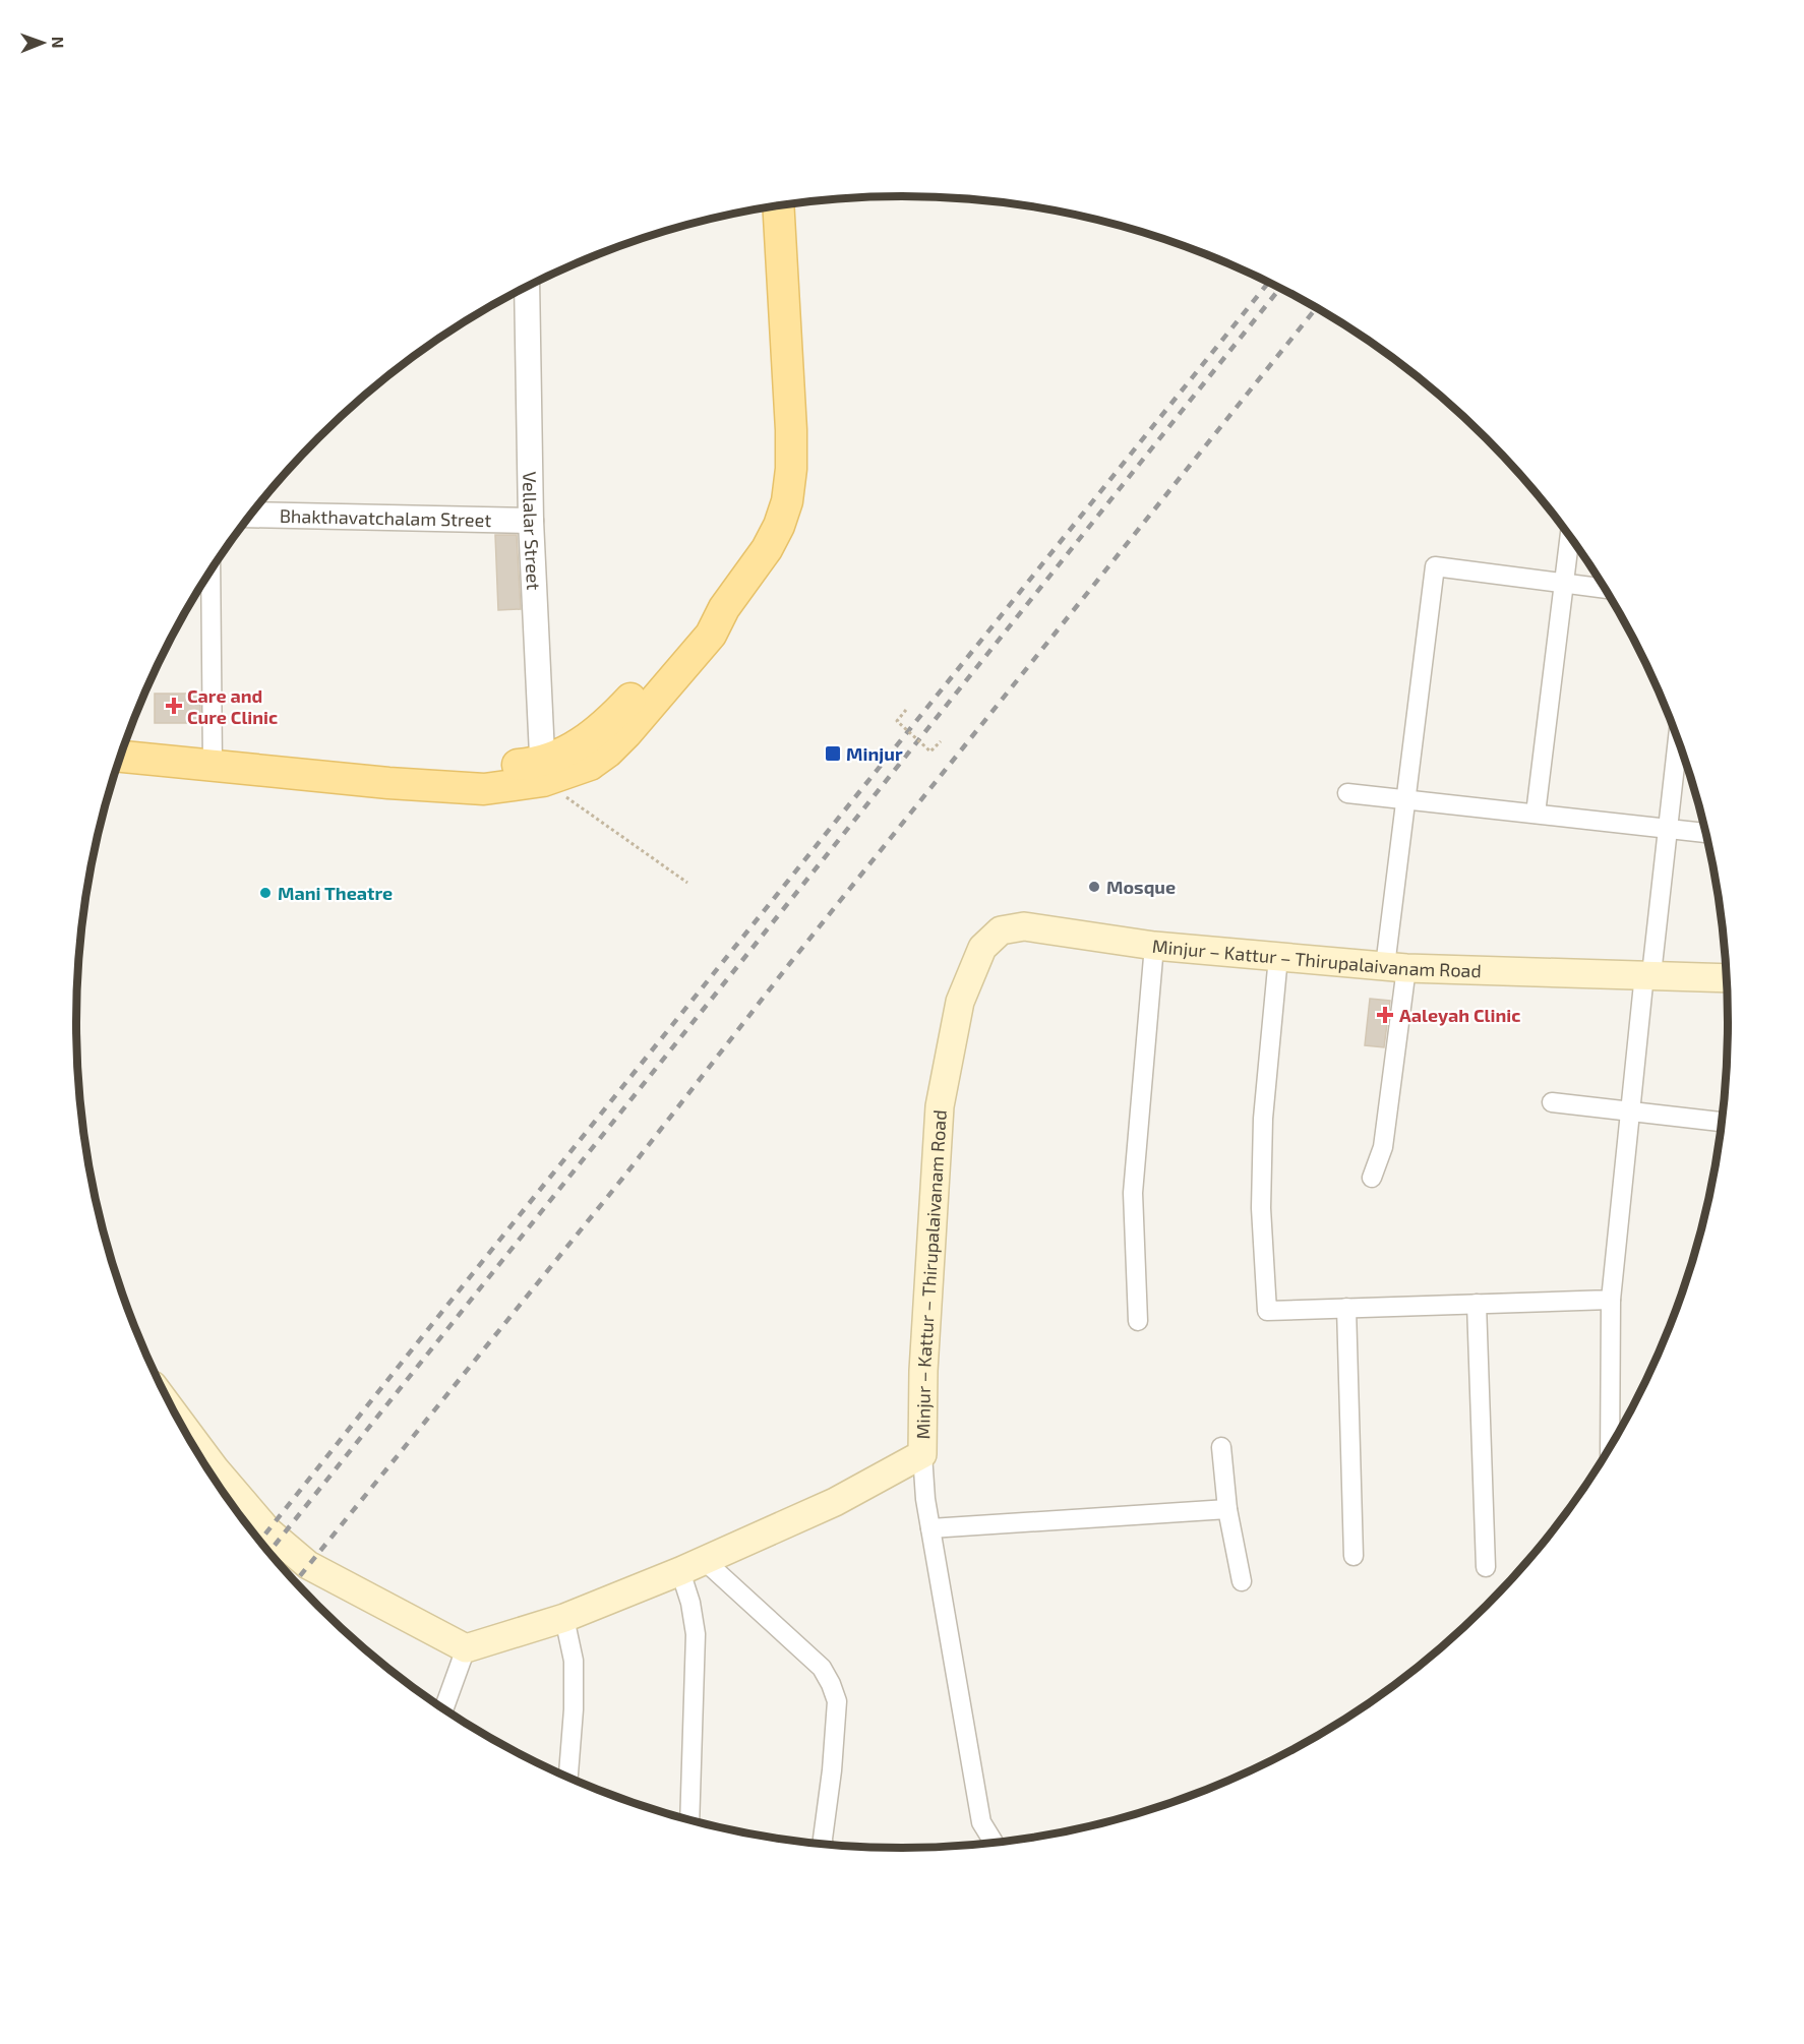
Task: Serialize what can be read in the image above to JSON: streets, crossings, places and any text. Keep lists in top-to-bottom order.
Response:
{
  "streets": {
    "main road": ["Minjur – Kattur – Thirupalaivanam Road"],
    "street": ["Bhakthavatchalam Street", "Vellalar Street"]
  },
  "crossings": [
    ["Bhakthavatchalam Street", "Vellalar Street"]
  ],
  "places": {
    "health": ["Care and Cure Clinic", "Aaleyah Clinic"],
    "transit": ["Minjur"],
    "other": ["Mosque", "Mani Theatre"]
  },
  "north": "right"
}
